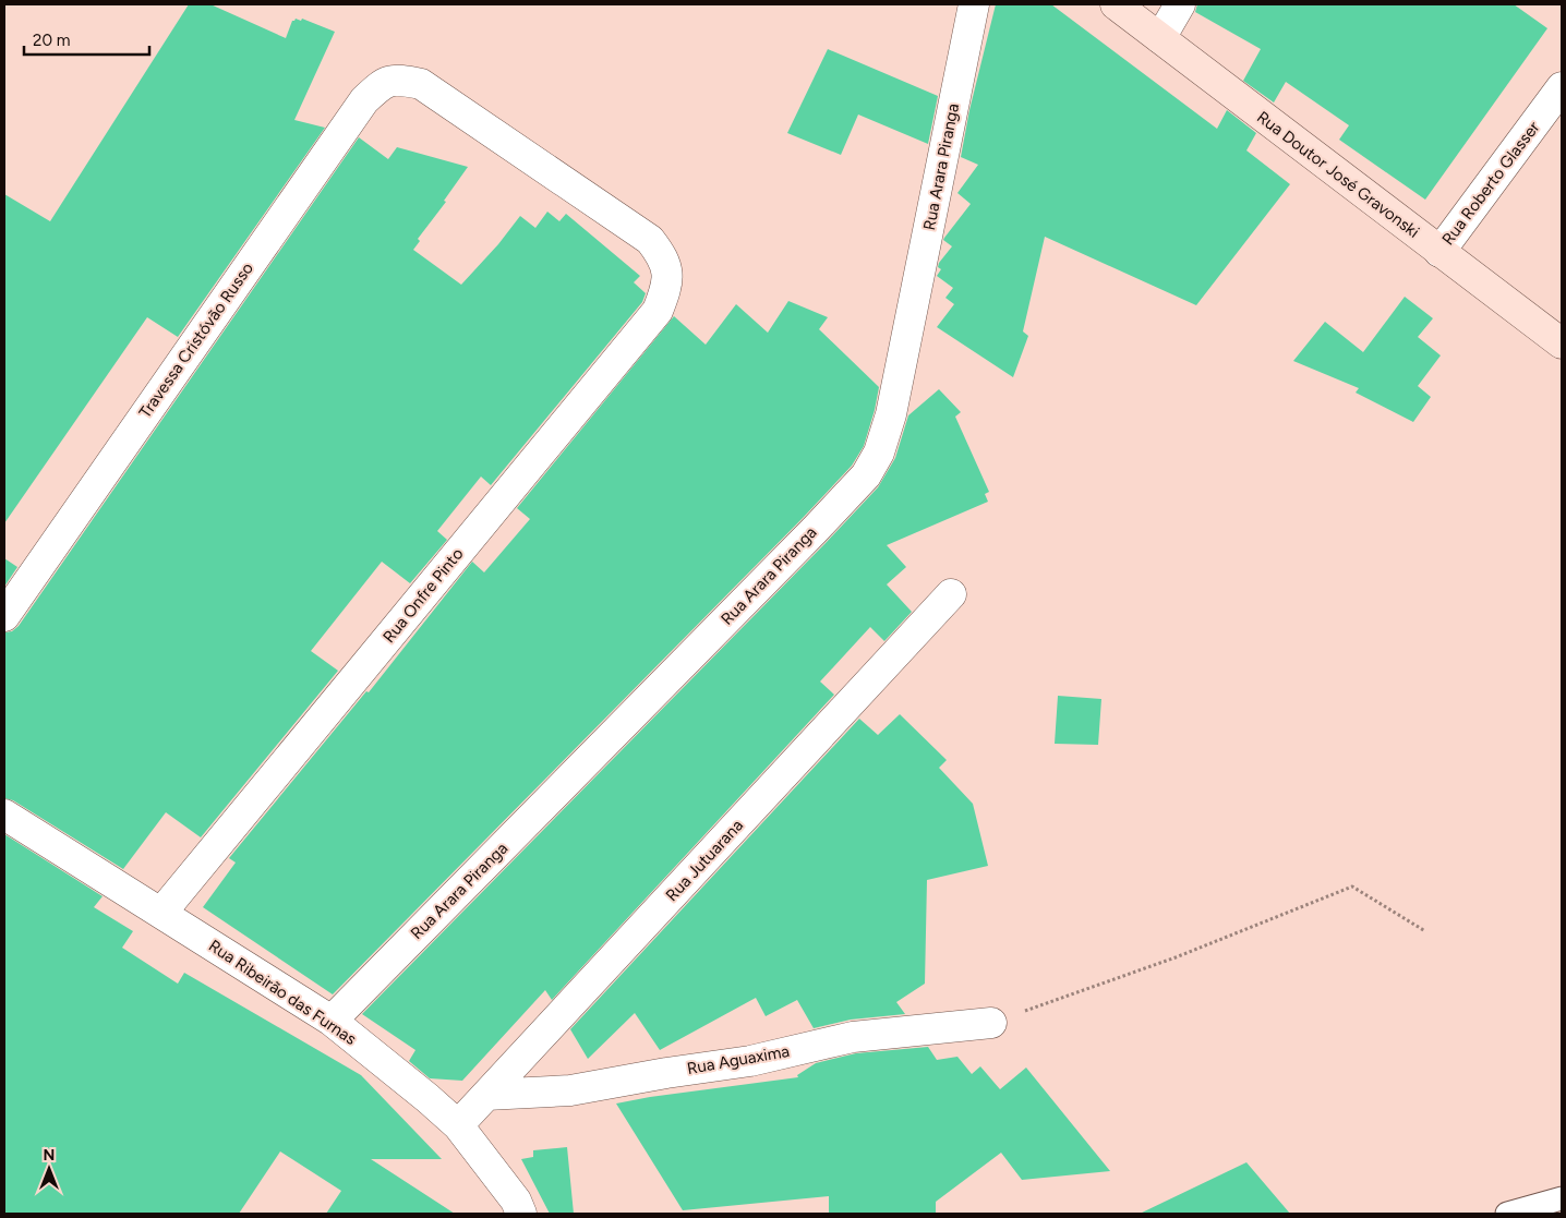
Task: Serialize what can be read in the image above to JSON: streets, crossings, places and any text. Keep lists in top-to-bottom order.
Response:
{
  "streets": {
    "street": [
      "Rua Arara Piranga",
      "Rua Doutor José Gravonski",
      "Rua Roberto Glasser",
      "Travessa Cristóvão Russo",
      "Rua Onfre Pinto",
      "Rua Jutuarana",
      "Rua Ribeirão das Furnas",
      "Rua Aguaxima"
    ]
  },
  "crossings": [
    ["Rua Arara Piranga", "Rua Ribeirão das Furnas"],
    ["Rua Doutor José Gravonski", "Rua Roberto Glasser"],
    ["Travessa Cristóvão Russo", "Rua Onfre Pinto"],
    ["Rua Onfre Pinto", "Rua Ribeirão das Furnas"],
    ["Rua Jutuarana", "Rua Ribeirão das Furnas"],
    ["Rua Jutuarana", "Rua Aguaxima"]
  ],
  "scale_bar": "20 m",
  "north": "top"
}
